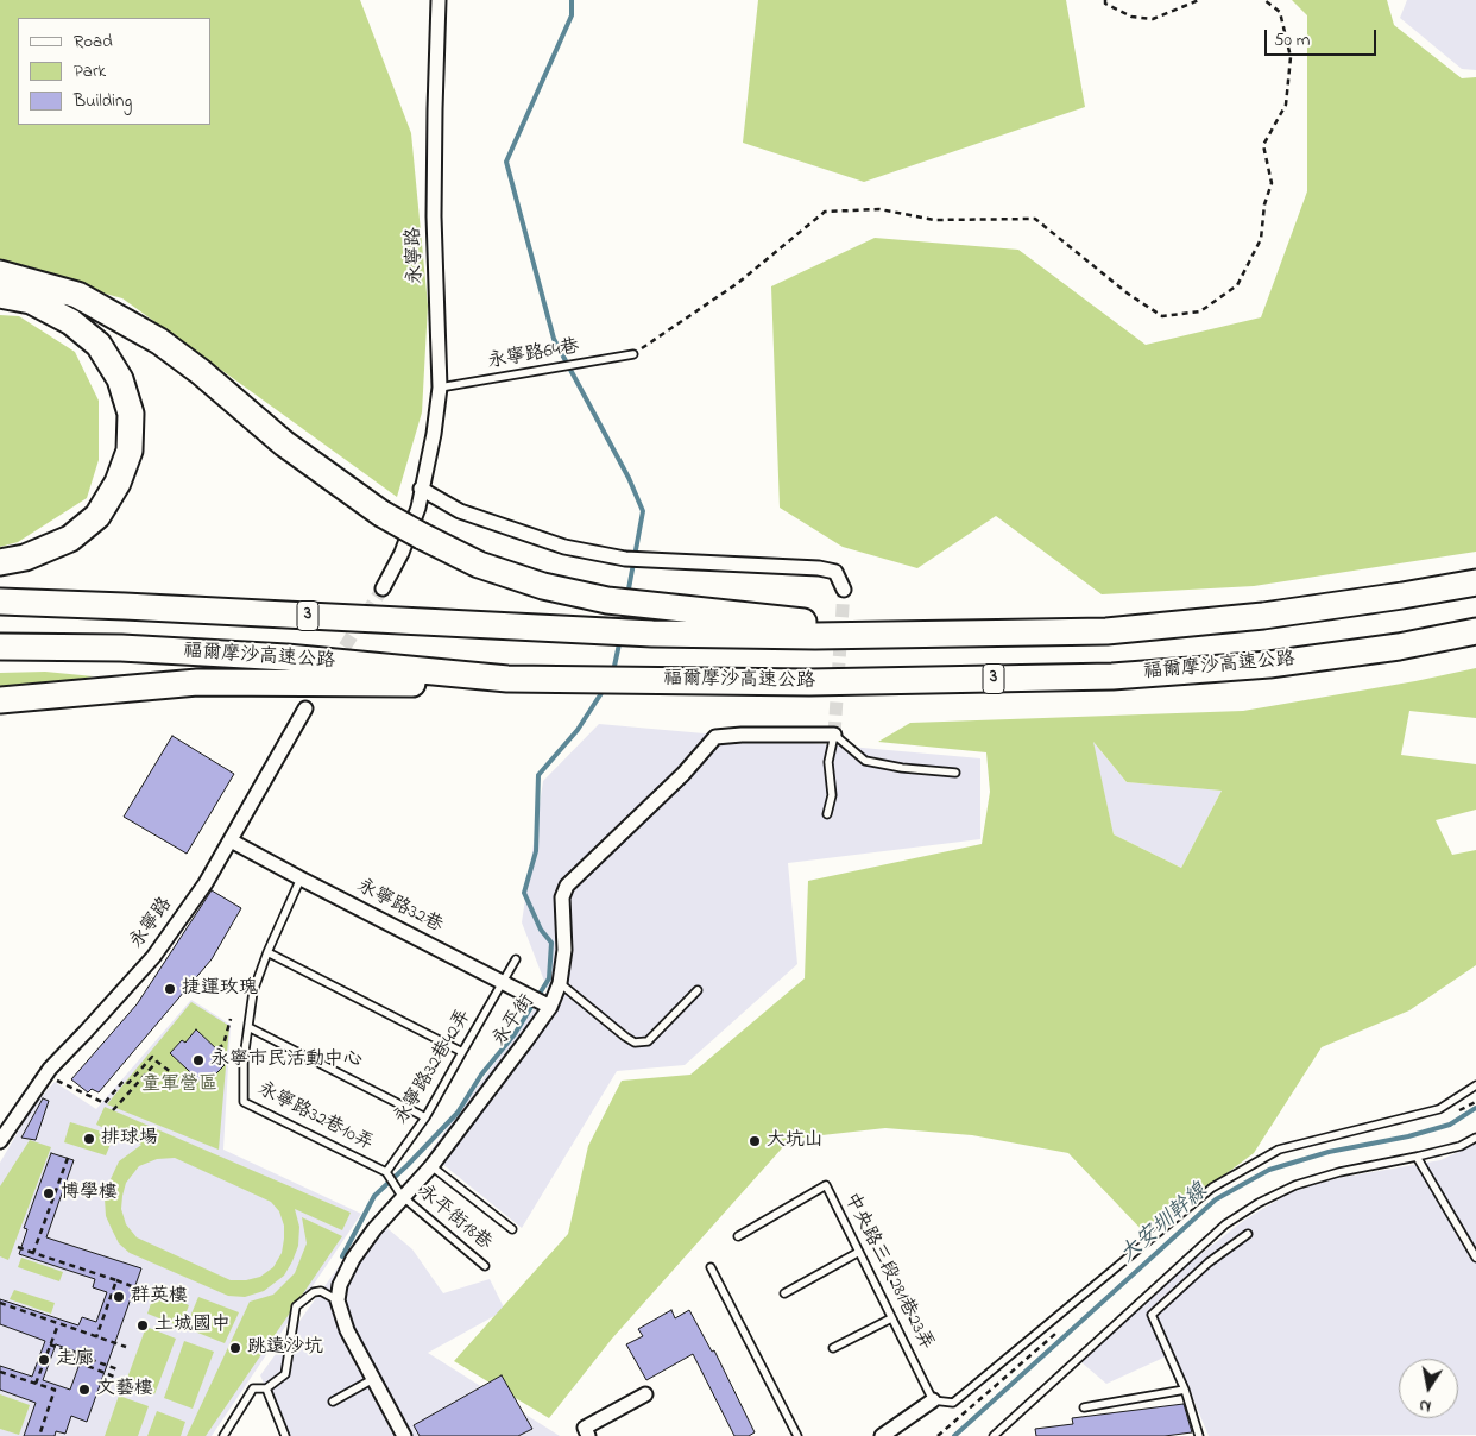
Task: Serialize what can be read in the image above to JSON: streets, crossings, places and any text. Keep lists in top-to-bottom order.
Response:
{
  "streets": {
    "highway": ["3", "福爾摩沙高速公路"],
    "street": ["永寧路", "永寧路32巷", "永平街"],
    "lane": [
      "永寧路64巷",
      "永寧路32巷42弄",
      "永寧路32巷10弄",
      "永平街18巷",
      "中央路三段281巷23弄"
    ]
  },
  "crossings": [
    ["永寧路", "永寧路64巷"],
    ["永寧路", "永寧路32巷"],
    ["永寧路32巷", "永平街"],
    ["永寧路32巷", "永寧路32巷42弄"],
    ["永寧路32巷", "永寧路32巷10弄"],
    ["永平街", "永平街18巷"],
    ["永寧路32巷42弄", "永寧路32巷10弄"]
  ],
  "water": ["大安圳幹線"],
  "parks": ["童軍營區"],
  "places": [
    "捷運玫瑰",
    "永寧市民活動中心",
    "排球場",
    "大坑山",
    "博學樓",
    "群英樓",
    "土城國中",
    "跳遠沙坑",
    "走廊",
    "文藝樓"
  ],
  "legend": ["Road", "Park", "Building"],
  "scale_bar": "50 m",
  "north": "bottom"
}
